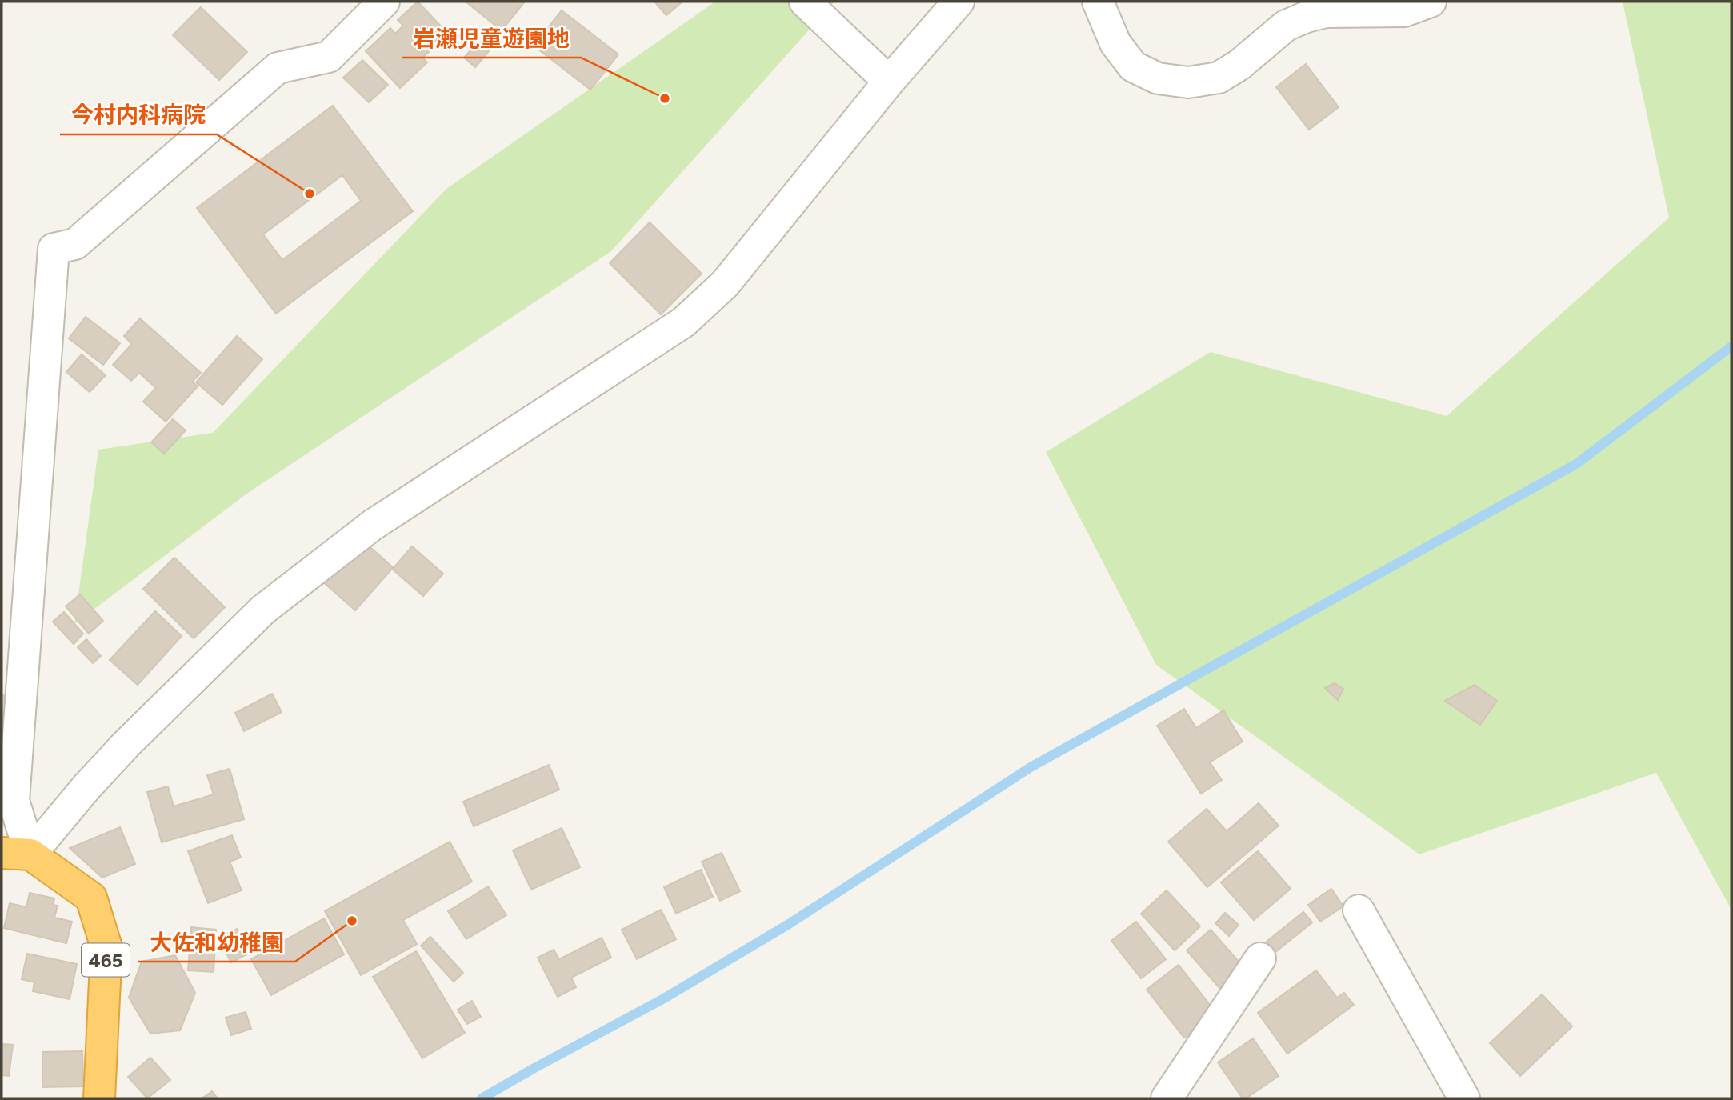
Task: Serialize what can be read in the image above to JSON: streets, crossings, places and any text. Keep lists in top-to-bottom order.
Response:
{
  "streets": {
    "highway": ["465"]
  },
  "places": ["岩瀬児童遊園地", "今村内科病院", "大佐和幼稚園"]
}
